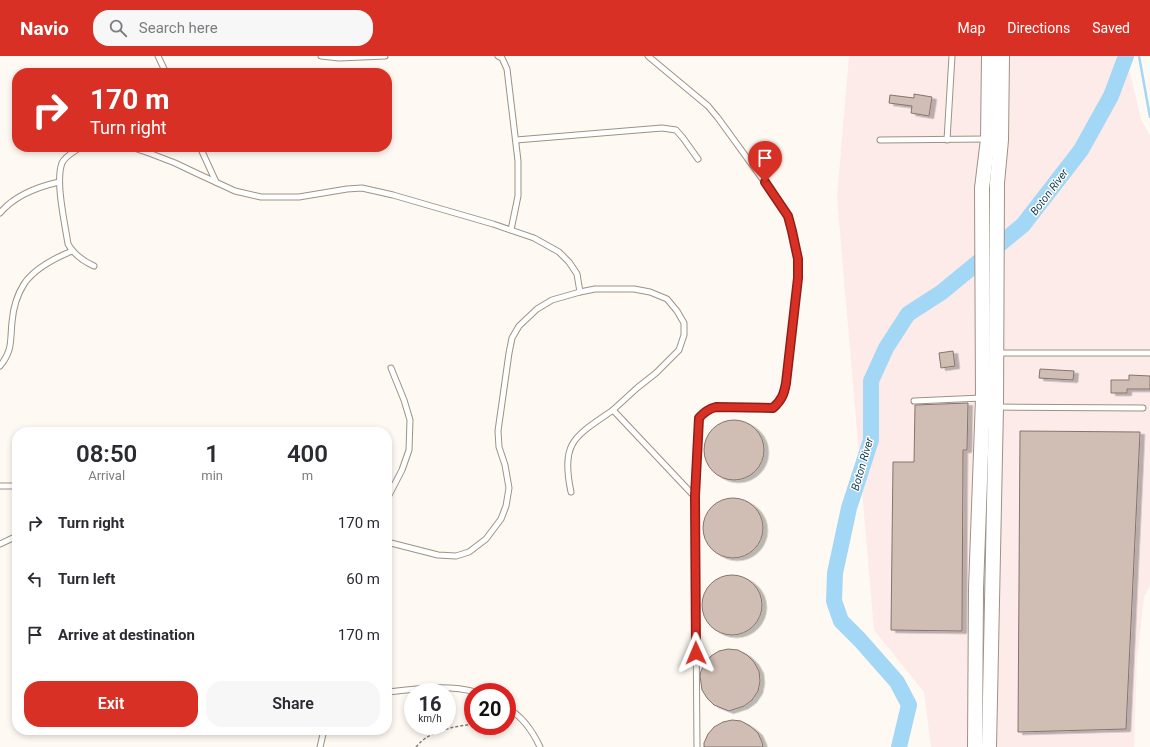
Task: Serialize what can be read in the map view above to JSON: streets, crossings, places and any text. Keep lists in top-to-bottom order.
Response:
{
  "water": ["Boton River"],
  "page": {
    "header": "Navio",
    "search": "Search here",
    "nav": ["Map", "Directions", "Saved"],
    "turn": ["170 m", "Turn right"],
    "eta": [
      "08:50",
      "Arrival",
      "1",
      "min",
      "400",
      "m"
    ],
    "list": [
      {
        "name": "Turn right",
        "value": "170 m"
      },
      {
        "name": "Turn left",
        "value": "60 m"
      },
      {
        "name": "Arrive at destination",
        "value": "170 m"
      }
    ],
    "buttons": ["Exit", "Share"],
    "speed": "16 km/h",
    "limit": "20"
  }
}
